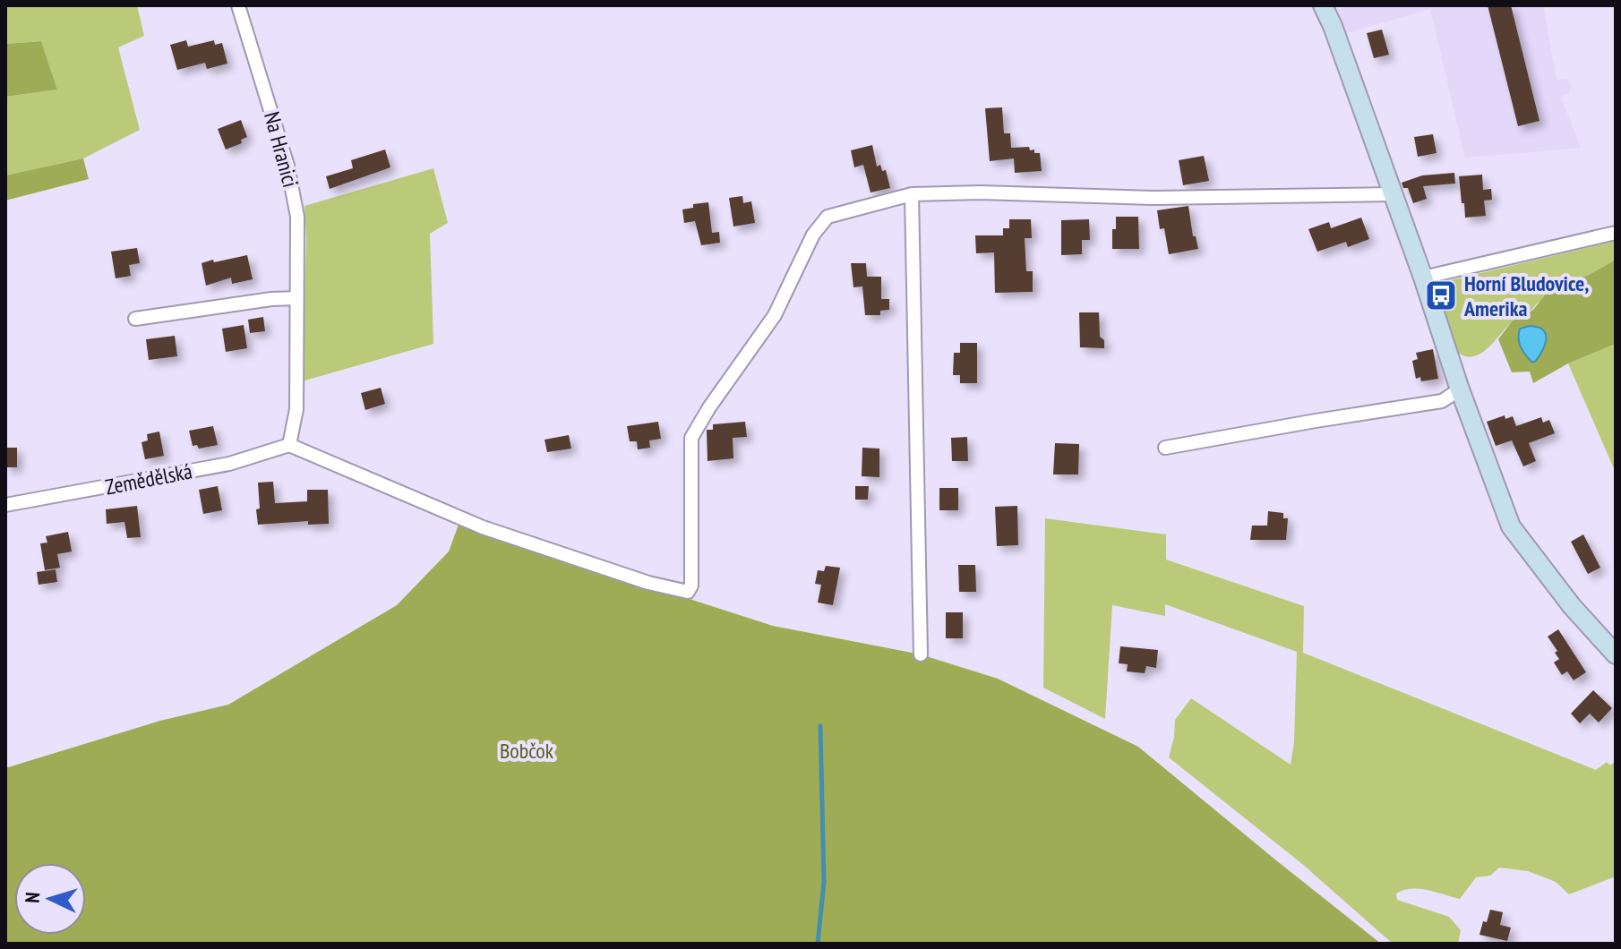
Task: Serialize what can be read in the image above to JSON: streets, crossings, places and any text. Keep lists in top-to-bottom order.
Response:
{
  "streets": {
    "street": ["Na Hranici", "Zemědělská"]
  },
  "crossings": [
    ["Na Hranici", "Zemědělská"]
  ],
  "parks": ["Bobčok"],
  "places": {
    "bus stop": ["Horní Bludovice, Amerika"]
  },
  "north": "left"
}
